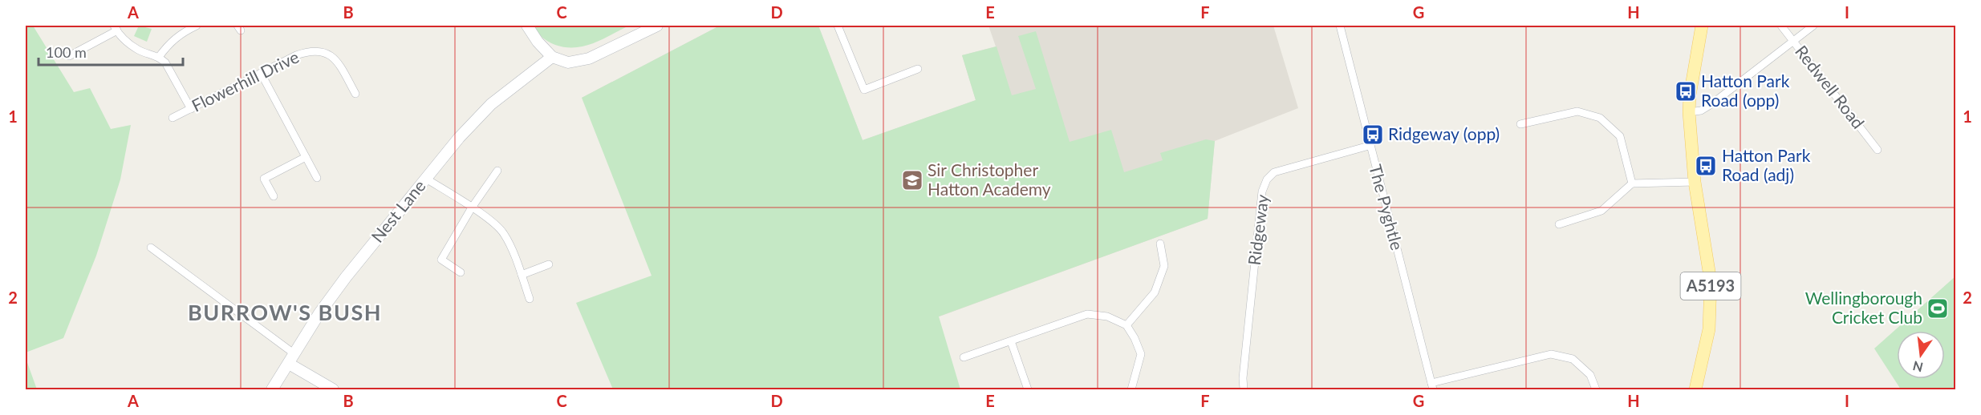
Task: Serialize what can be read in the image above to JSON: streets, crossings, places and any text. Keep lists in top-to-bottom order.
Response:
{
  "streets": {
    "main road": ["A5193"],
    "street": [
      "Flowerhill Drive",
      "Redwell Road",
      "The Pyghtle",
      "Nest Lane",
      "Ridgeway"
    ]
  },
  "crossings": [
    ["The Pyghtle", "Ridgeway"]
  ],
  "districts": ["BURROW'S BUSH"],
  "places": {
    "bus stop": ["Hatton Park Road (opp)", "Ridgeway (opp)", "Hatton Park Road (adj)"],
    "school or university": ["Sir Christopher Hatton Academy"],
    "sports": ["Wellingborough Cricket Club"]
  },
  "scale_bar": "100 m",
  "north": "bottom",
  "grid": {
    "columns": [
      "A",
      "B",
      "C",
      "D",
      "E",
      "F",
      "G",
      "H",
      "I"
    ],
    "rows": ["1", "2"]
  }
}
